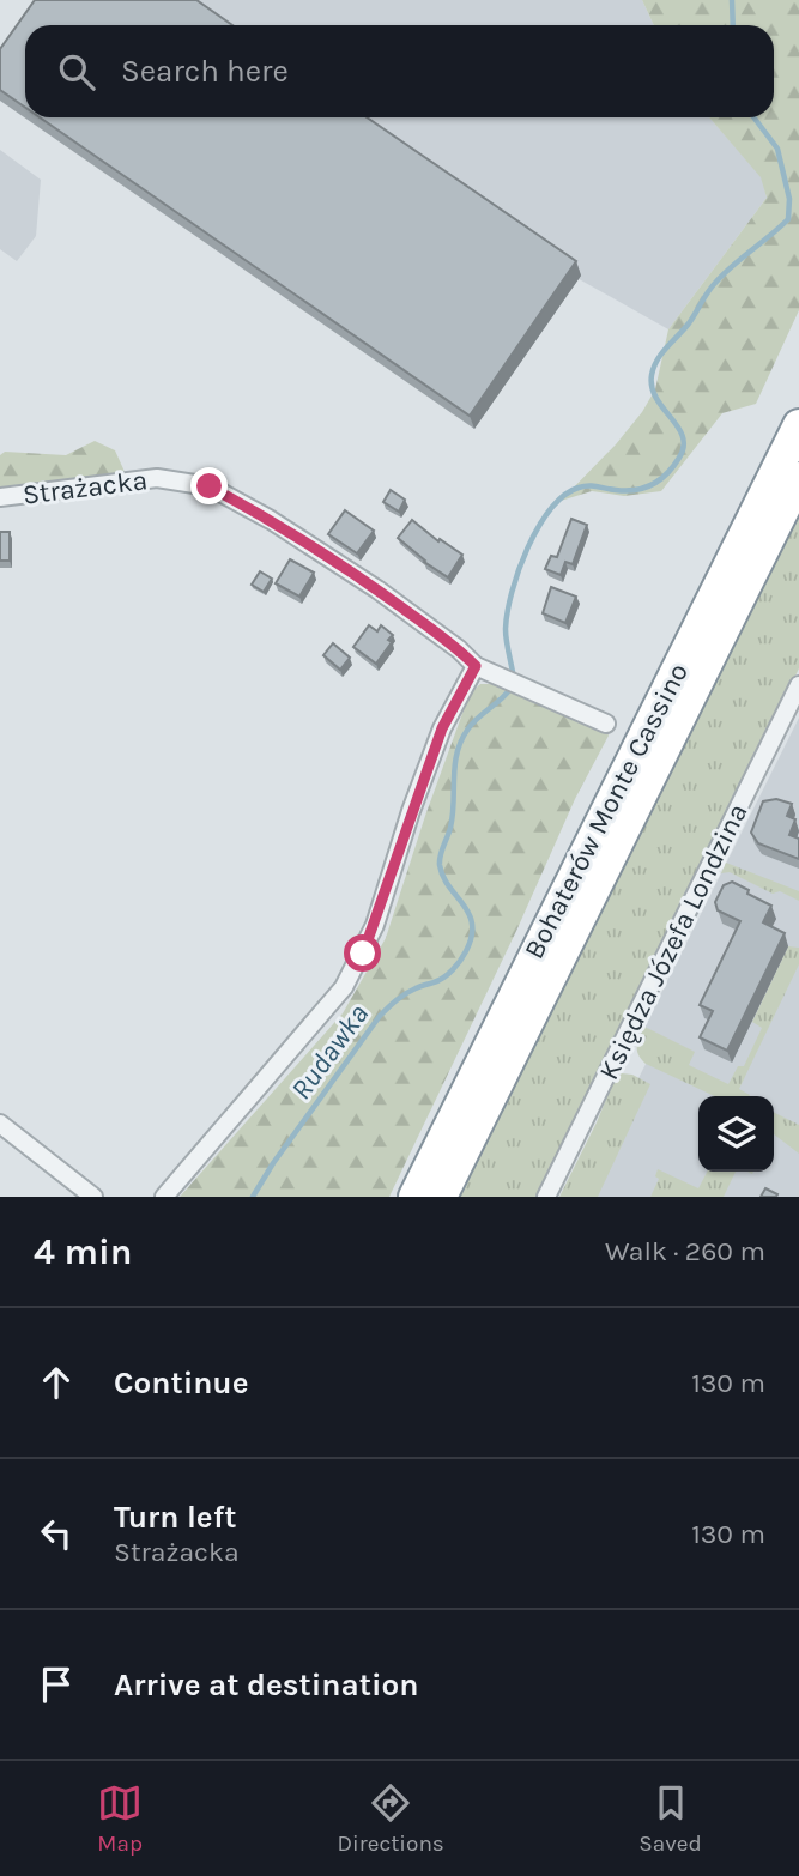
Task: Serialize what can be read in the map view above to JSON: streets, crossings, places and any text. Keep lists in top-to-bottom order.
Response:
{
  "streets": {
    "highway": ["Bohaterów Monte Cassino"],
    "street": ["Strażacka", "Księdza Józefa Londzina"]
  },
  "water": ["Rudawka"],
  "page": {
    "search": "Search here",
    "heading": ["4 min", "Walk · 260 m"],
    "list": [
      ["Continue", "130 m"],
      ["Turn left", "Strażacka", "130 m"],
      "Arrive at destination"
    ],
    "nav": ["Map", "Directions", "Saved"]
  }
}
